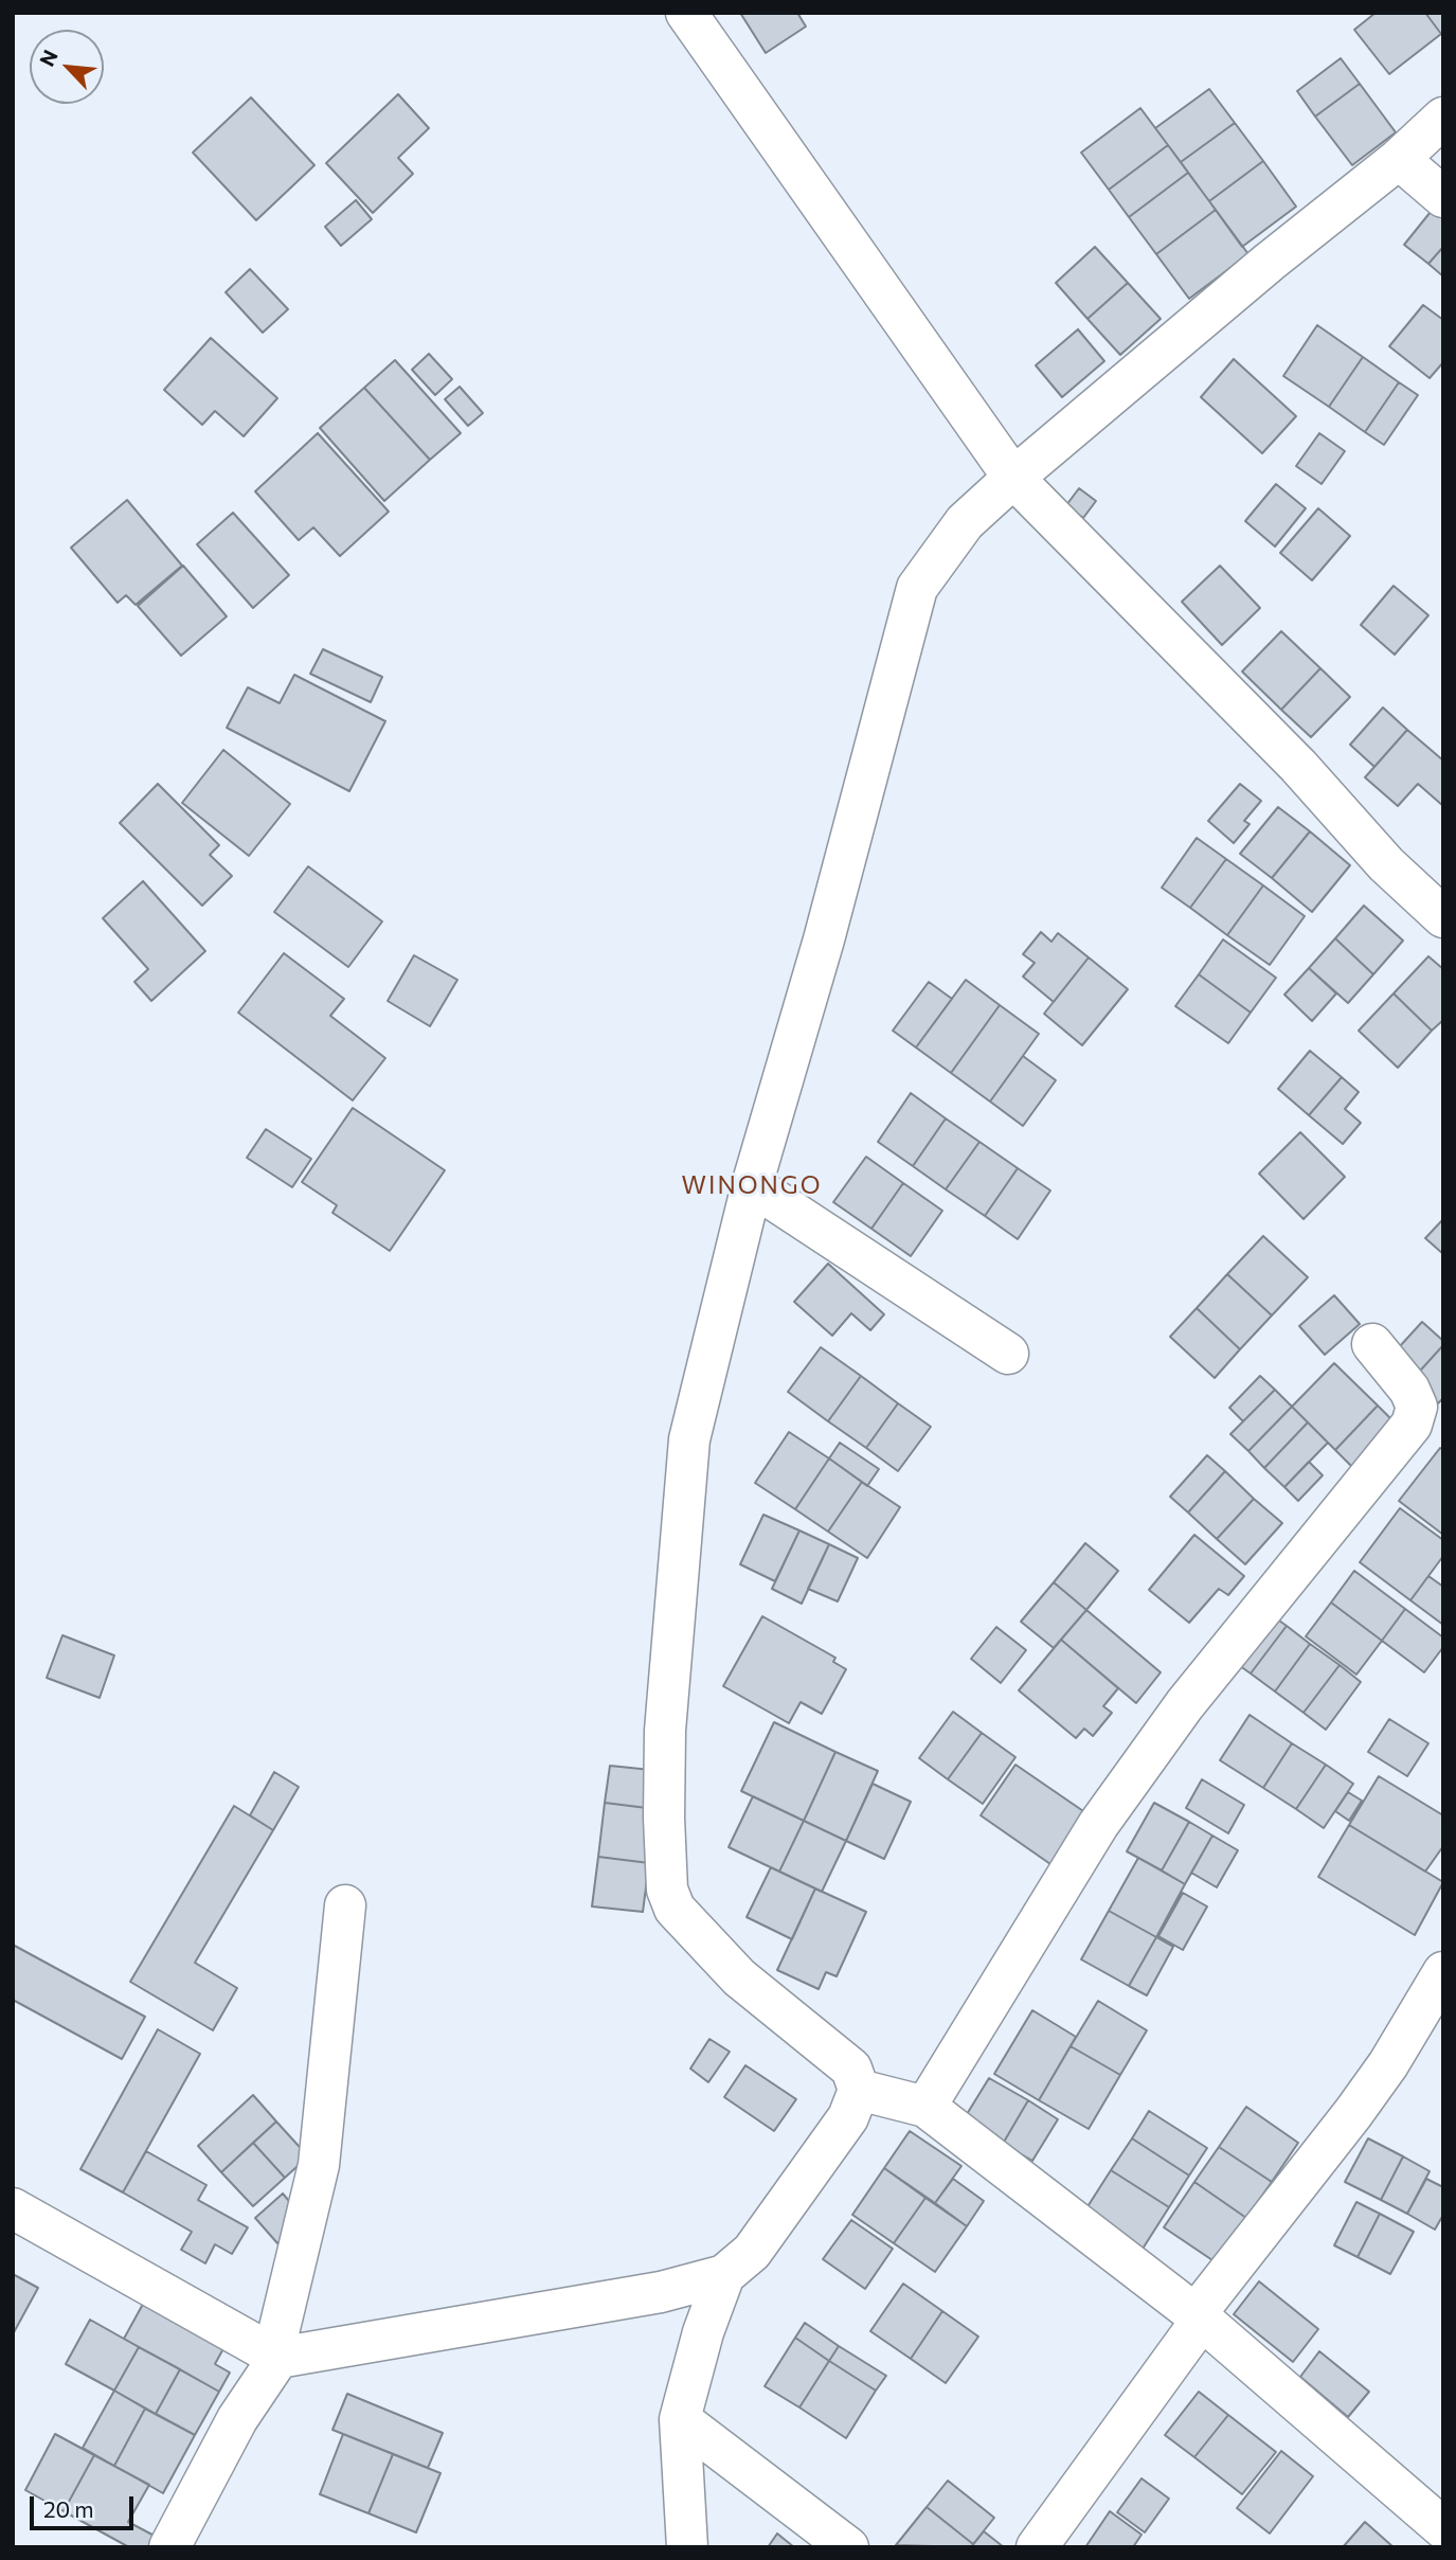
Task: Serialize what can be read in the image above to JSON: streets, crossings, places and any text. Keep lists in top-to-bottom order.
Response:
{
  "districts": ["WINONGO"],
  "scale_bar": "20 m",
  "north": "top left"
}
